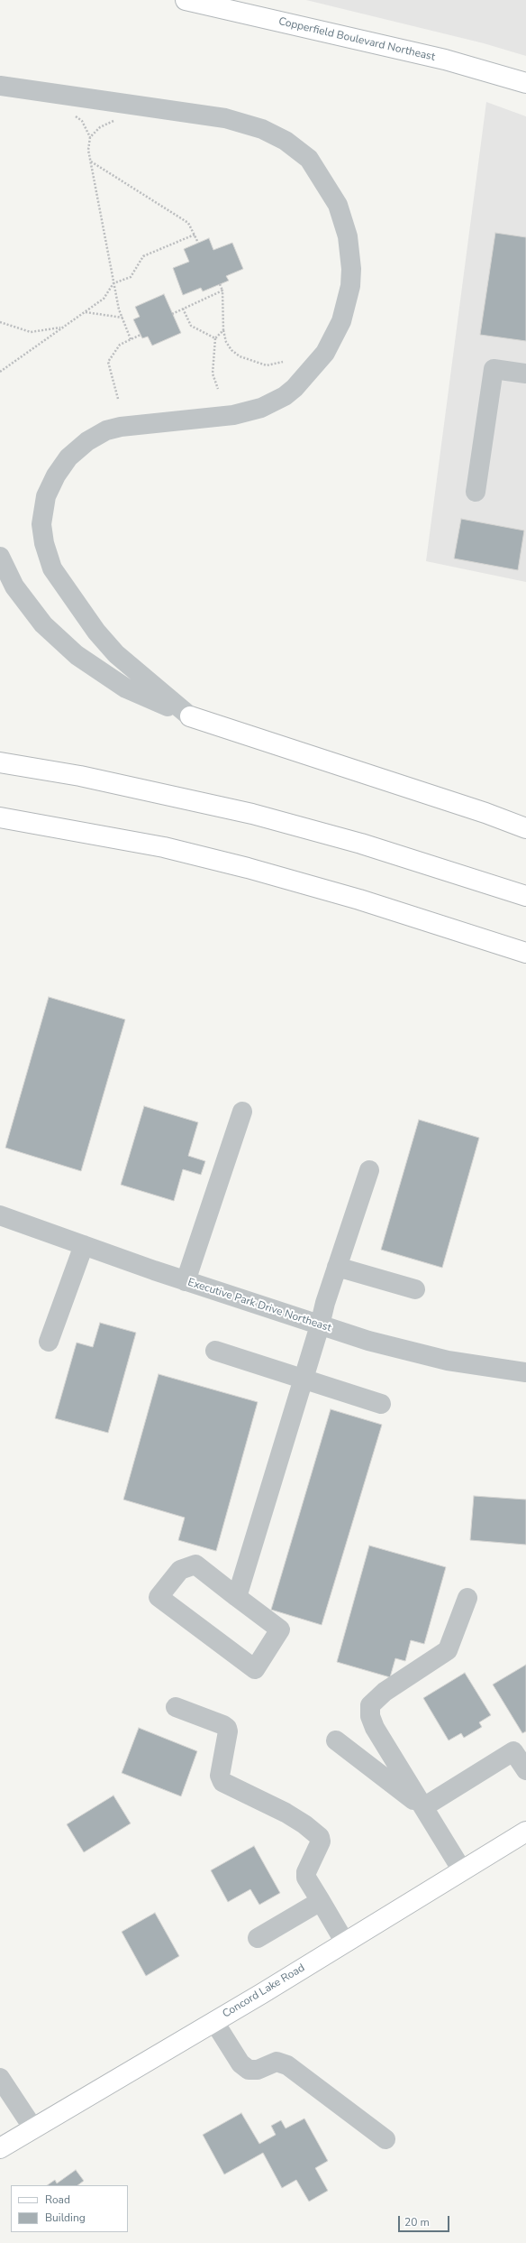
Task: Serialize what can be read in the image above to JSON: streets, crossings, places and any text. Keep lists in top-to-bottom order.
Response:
{
  "streets": {
    "main road": ["Copperfield Boulevard Northeast", "Concord Lake Road"],
    "street": ["Executive Park Drive Northeast"]
  },
  "legend": ["Road", "Building"],
  "scale_bar": "20 m"
}
